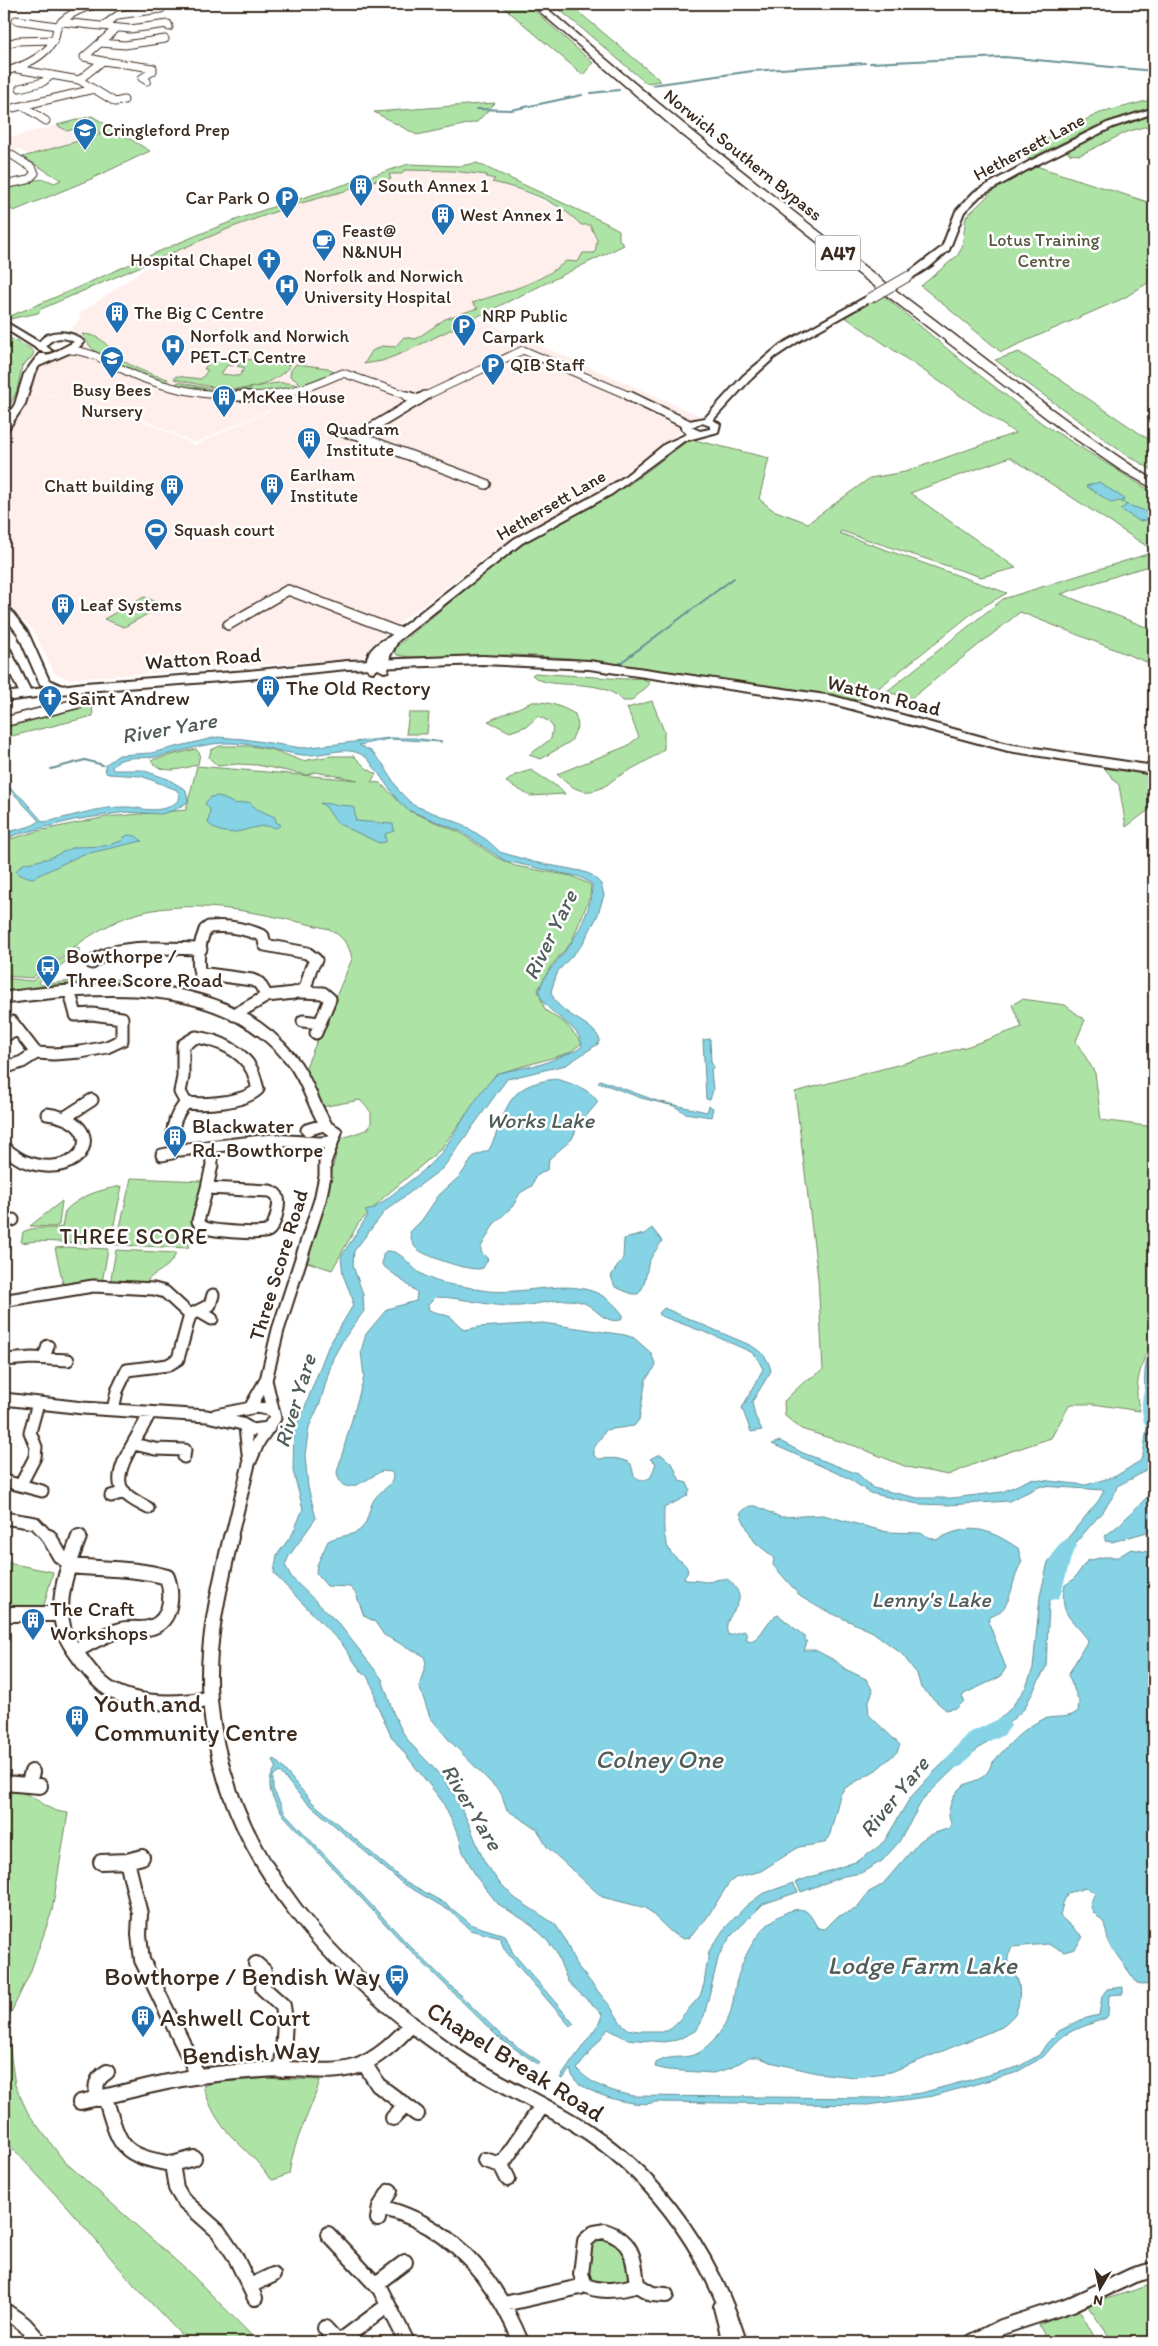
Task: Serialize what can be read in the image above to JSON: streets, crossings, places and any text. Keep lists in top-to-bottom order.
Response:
{
  "streets": {
    "highway": ["Norwich Southern Bypass", "A47"],
    "main road": ["Watton Road"],
    "street": [
      "Hethersett Lane",
      "Three Score Road",
      "Bendish Way",
      "Chapel Break Road"
    ]
  },
  "crossings": [
    ["Hethersett Lane", "Watton Road"],
    ["Three Score Road", "Chapel Break Road"],
    ["Bendish Way", "Chapel Break Road"]
  ],
  "districts": ["THREE SCORE"],
  "water": [
    "River Yare",
    "Works Lake",
    "Lenny's Lake",
    "Colney One",
    "Lodge Farm Lake"
  ],
  "parks": ["Lotus Training Centre"],
  "places": {
    "school or university": ["Cringleford Prep", "Busy Bees Nursery"],
    "building": [
      "South Annex 1",
      "West Annex 1",
      "The Big C Centre",
      "McKee House",
      "Quadram Institute",
      "Earlham Institute",
      "Chatt building",
      "Leaf Systems",
      "The Old Rectory",
      "Blackwater Rd. Bowthorpe",
      "The Craft Workshops",
      "Youth and Community Centre",
      "Ashwell Court"
    ],
    "parking": ["Car Park O", "NRP Public Carpark", "QIB Staff"],
    "cafe": ["Feast@ N&NUH"],
    "church": ["Hospital Chapel", "Saint Andrew"],
    "hospital": ["Norfolk and Norwich University Hospital", "Norfolk and Norwich PET-CT Centre"],
    "sports": ["Squash court"],
    "bus stop": ["Bowthorpe / Three Score Road", "Bowthorpe / Bendish Way"]
  },
  "north": "bottom"
}
